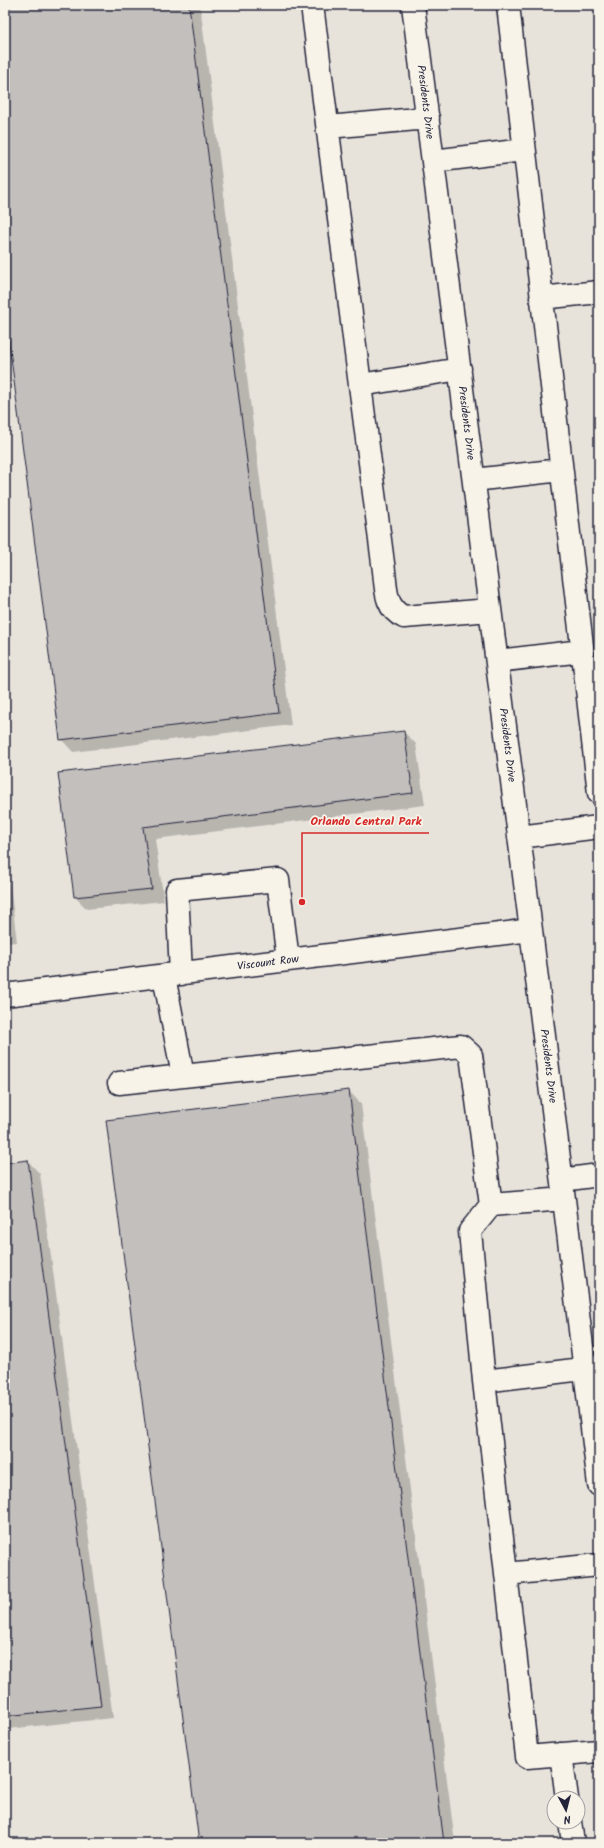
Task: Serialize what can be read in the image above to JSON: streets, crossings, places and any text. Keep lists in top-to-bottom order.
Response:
{
  "streets": {
    "street": ["Presidents Drive", "Viscount Row"]
  },
  "crossings": [
    ["Presidents Drive", "Viscount Row"]
  ],
  "places": ["Orlando Central Park"],
  "north": "bottom"
}
